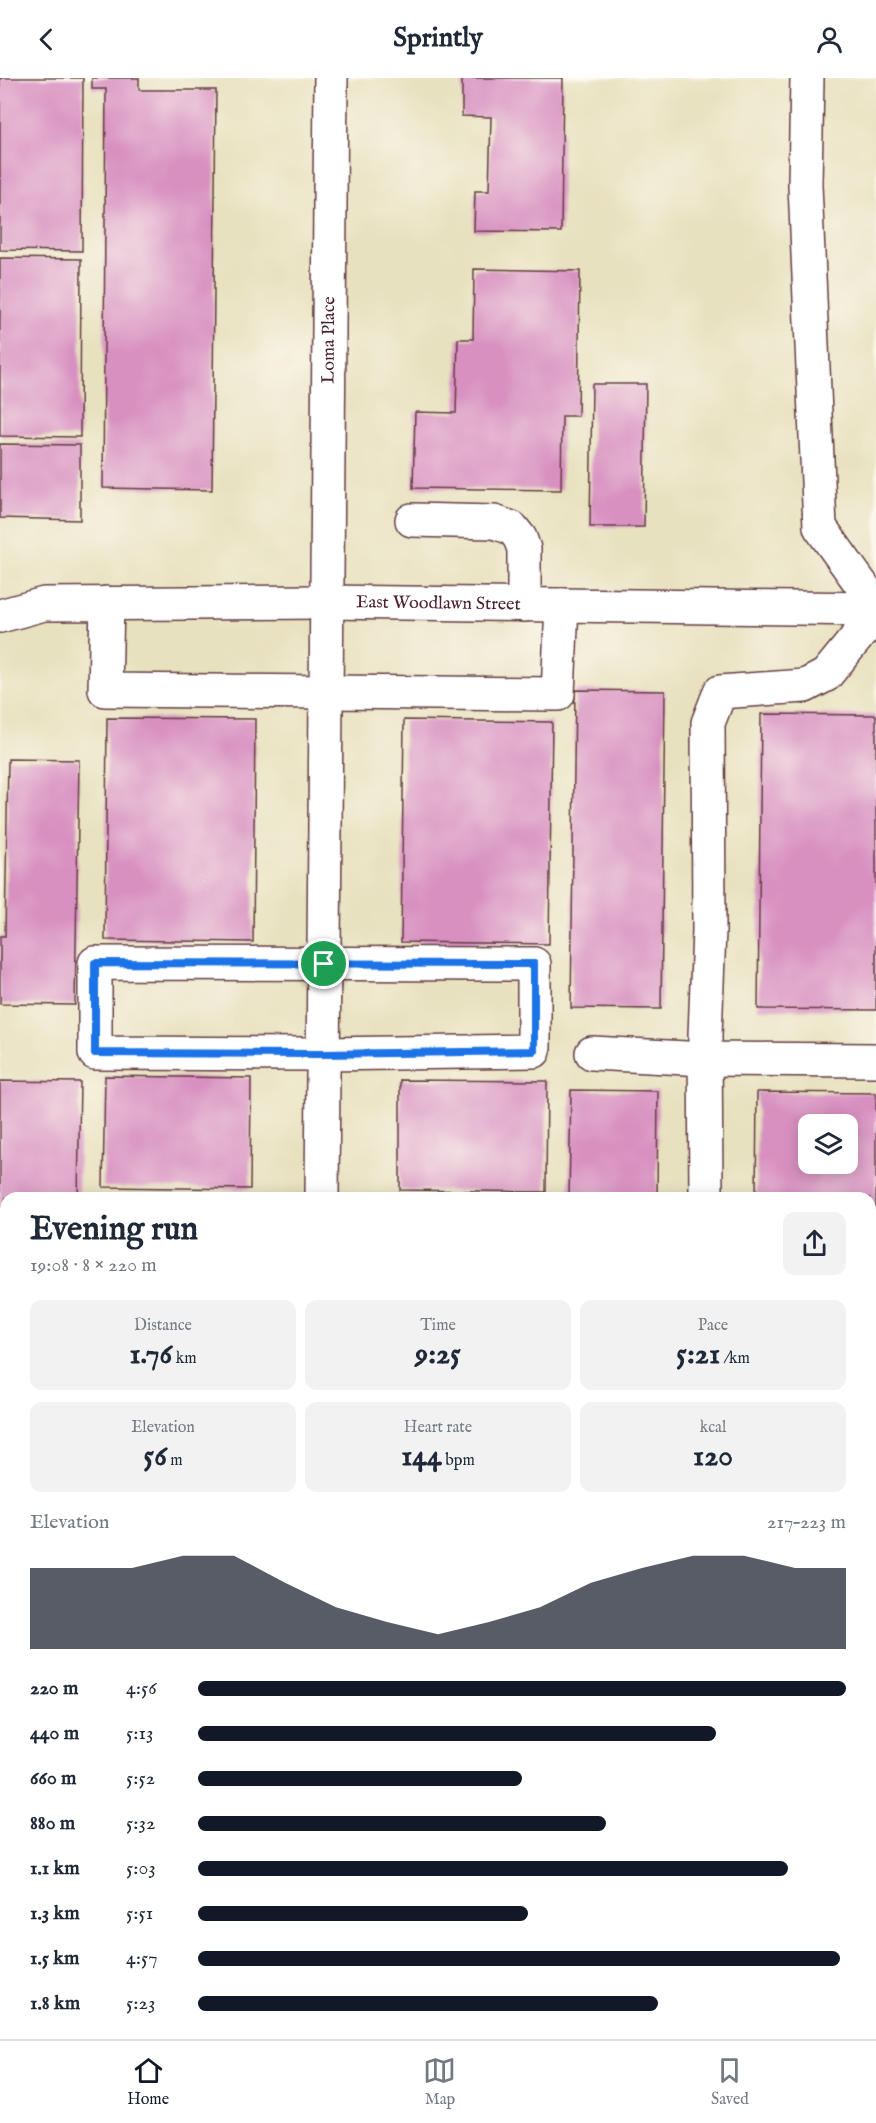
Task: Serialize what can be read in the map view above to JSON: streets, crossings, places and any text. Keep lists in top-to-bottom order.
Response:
{
  "streets": {
    "street": ["Loma Place", "East Woodlawn Street"]
  },
  "crossings": [
    ["Loma Place", "East Woodlawn Street"]
  ],
  "page": {
    "header": "Sprintly",
    "heading": ["Evening run", "19:08 · 8 × 220 m"],
    "stats": [
      ["Distance", "1.76 km"],
      ["Time", "9:25"],
      ["Pace", "5:21 /km"],
      ["Elevation", "56 m"],
      ["Heart rate", "144 bpm"],
      ["kcal", "120"]
    ],
    "chart": ["Elevation", "217–223 m"],
    "list": [
      {
        "name": "220 m",
        "note": "4:56"
      },
      {
        "name": "440 m",
        "note": "5:13"
      },
      {
        "name": "660 m",
        "note": "5:52"
      },
      {
        "name": "880 m",
        "note": "5:32"
      },
      {
        "name": "1.1 km",
        "note": "5:03"
      },
      {
        "name": "1.3 km",
        "note": "5:51"
      },
      {
        "name": "1.5 km",
        "note": "4:57"
      },
      {
        "name": "1.8 km",
        "note": "5:23"
      }
    ],
    "tabs": ["Home", "Map", "Saved"]
  }
}
